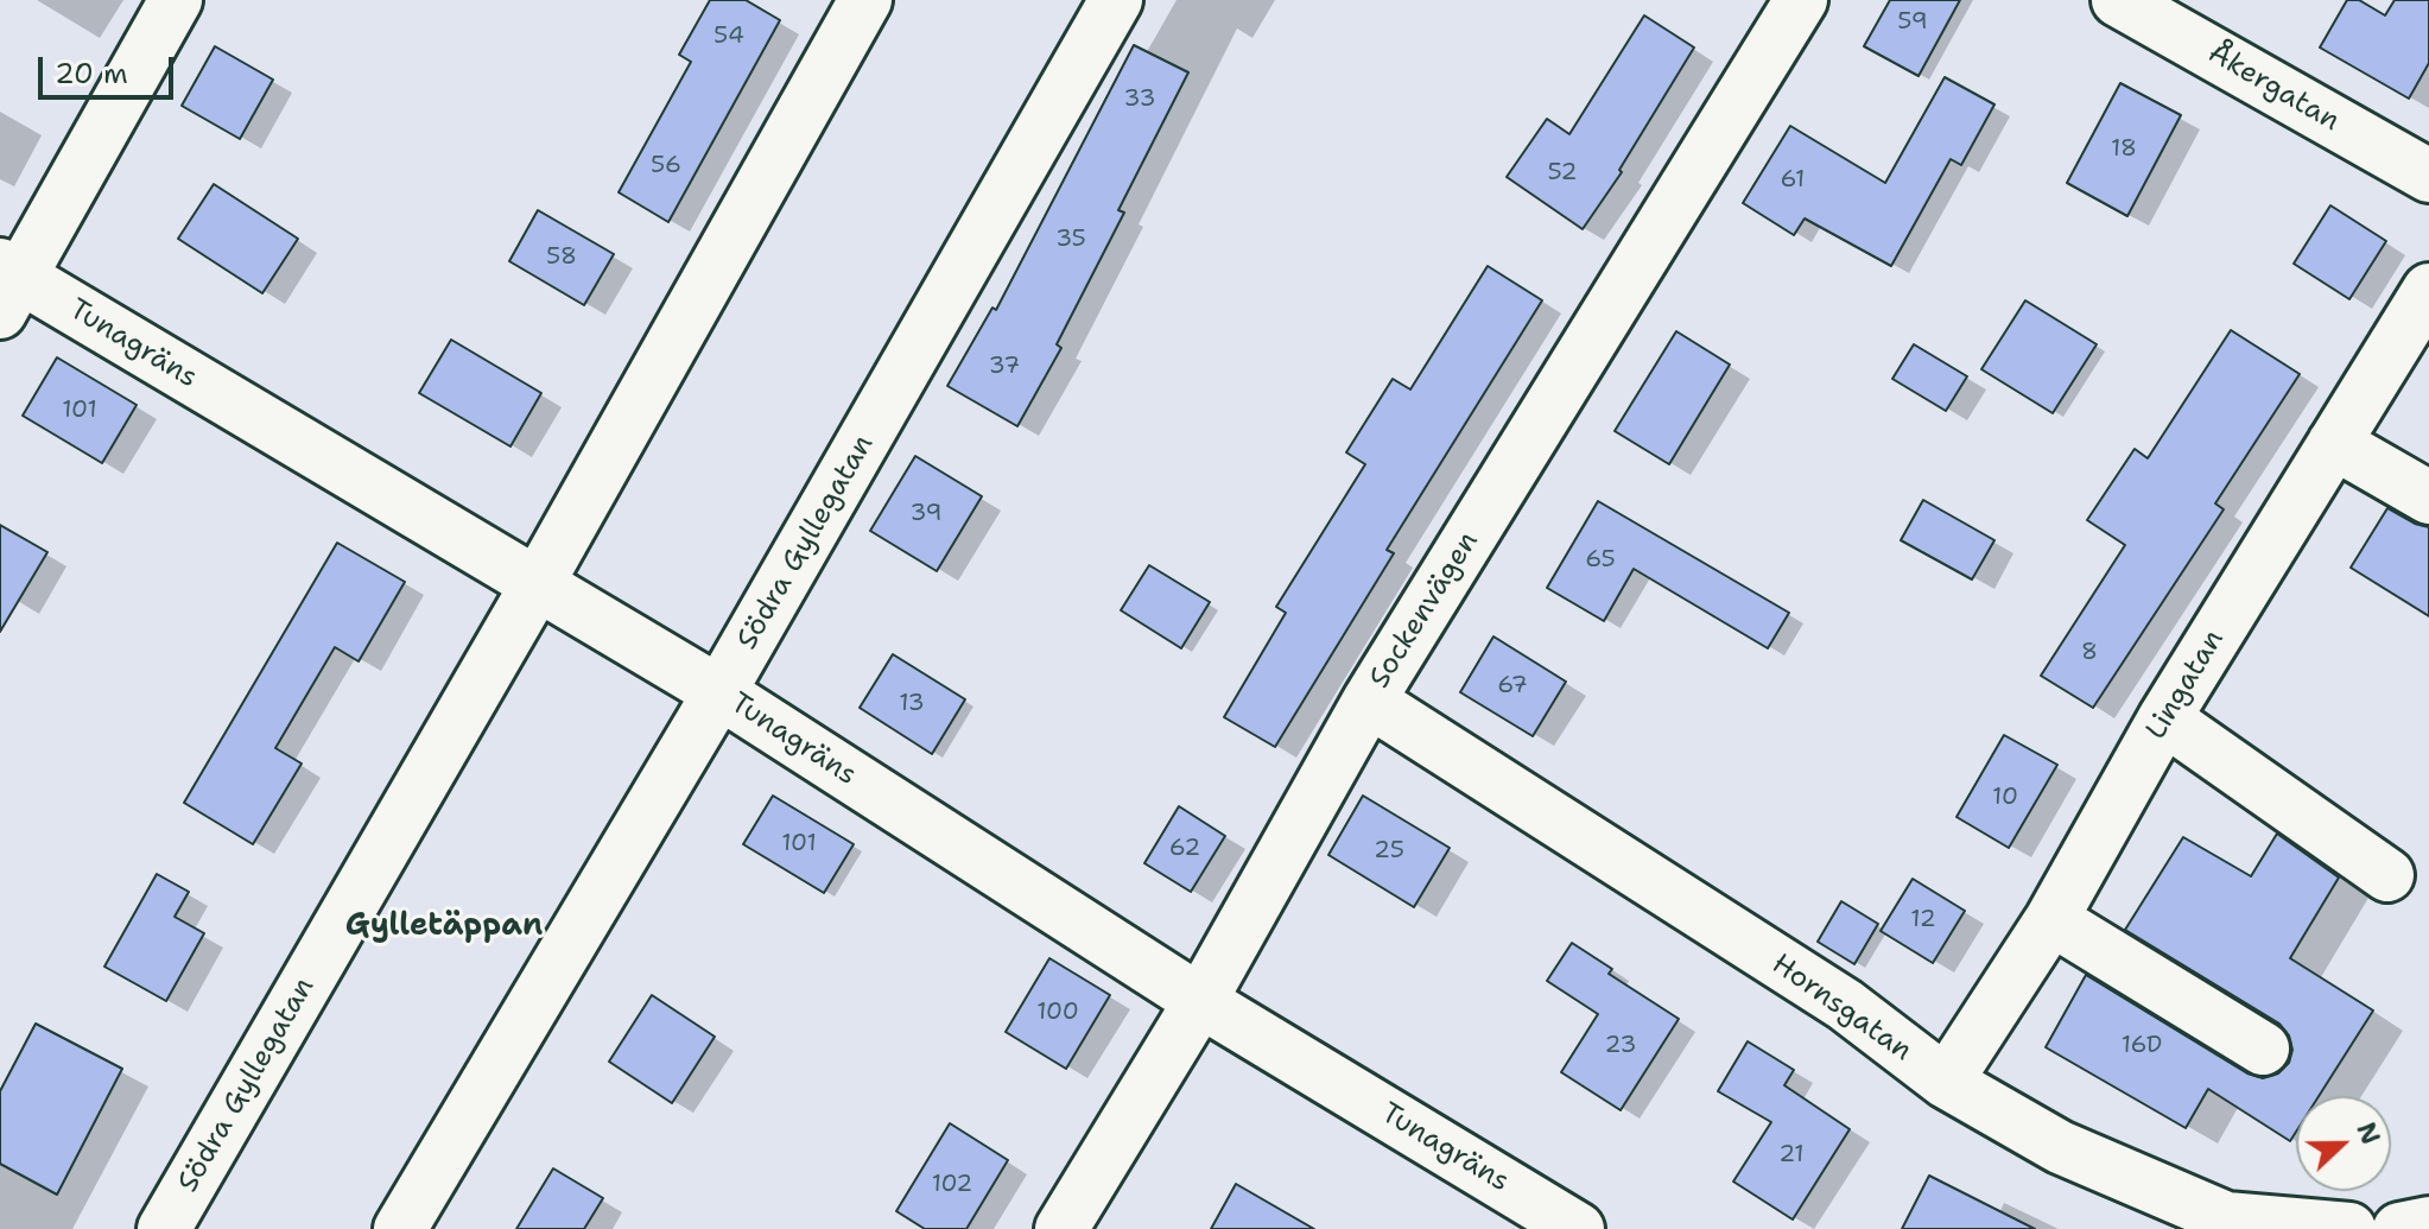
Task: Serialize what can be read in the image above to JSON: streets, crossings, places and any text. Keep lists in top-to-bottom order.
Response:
{
  "streets": {
    "street": [
      "Åkergatan",
      "Tunagräns",
      "Södra Gyllegatan",
      "Sockenvägen",
      "Lingatan",
      "Hornsgatan"
    ]
  },
  "crossings": [
    ["Tunagräns", "Södra Gyllegatan"],
    ["Tunagräns", "Sockenvägen"],
    ["Sockenvägen", "Hornsgatan"],
    ["Lingatan", "Hornsgatan"]
  ],
  "districts": ["Gylletäppan"],
  "house_numbers": [
    "59",
    "54",
    "33",
    "18",
    "56",
    "52",
    "61",
    "35",
    "58",
    "37",
    "101",
    "39",
    "65",
    "8",
    "67",
    "13",
    "10",
    "101",
    "62",
    "25",
    "12",
    "100",
    "23",
    "16D",
    "21",
    "102"
  ],
  "scale_bar": "20 m",
  "north": "right"
}
